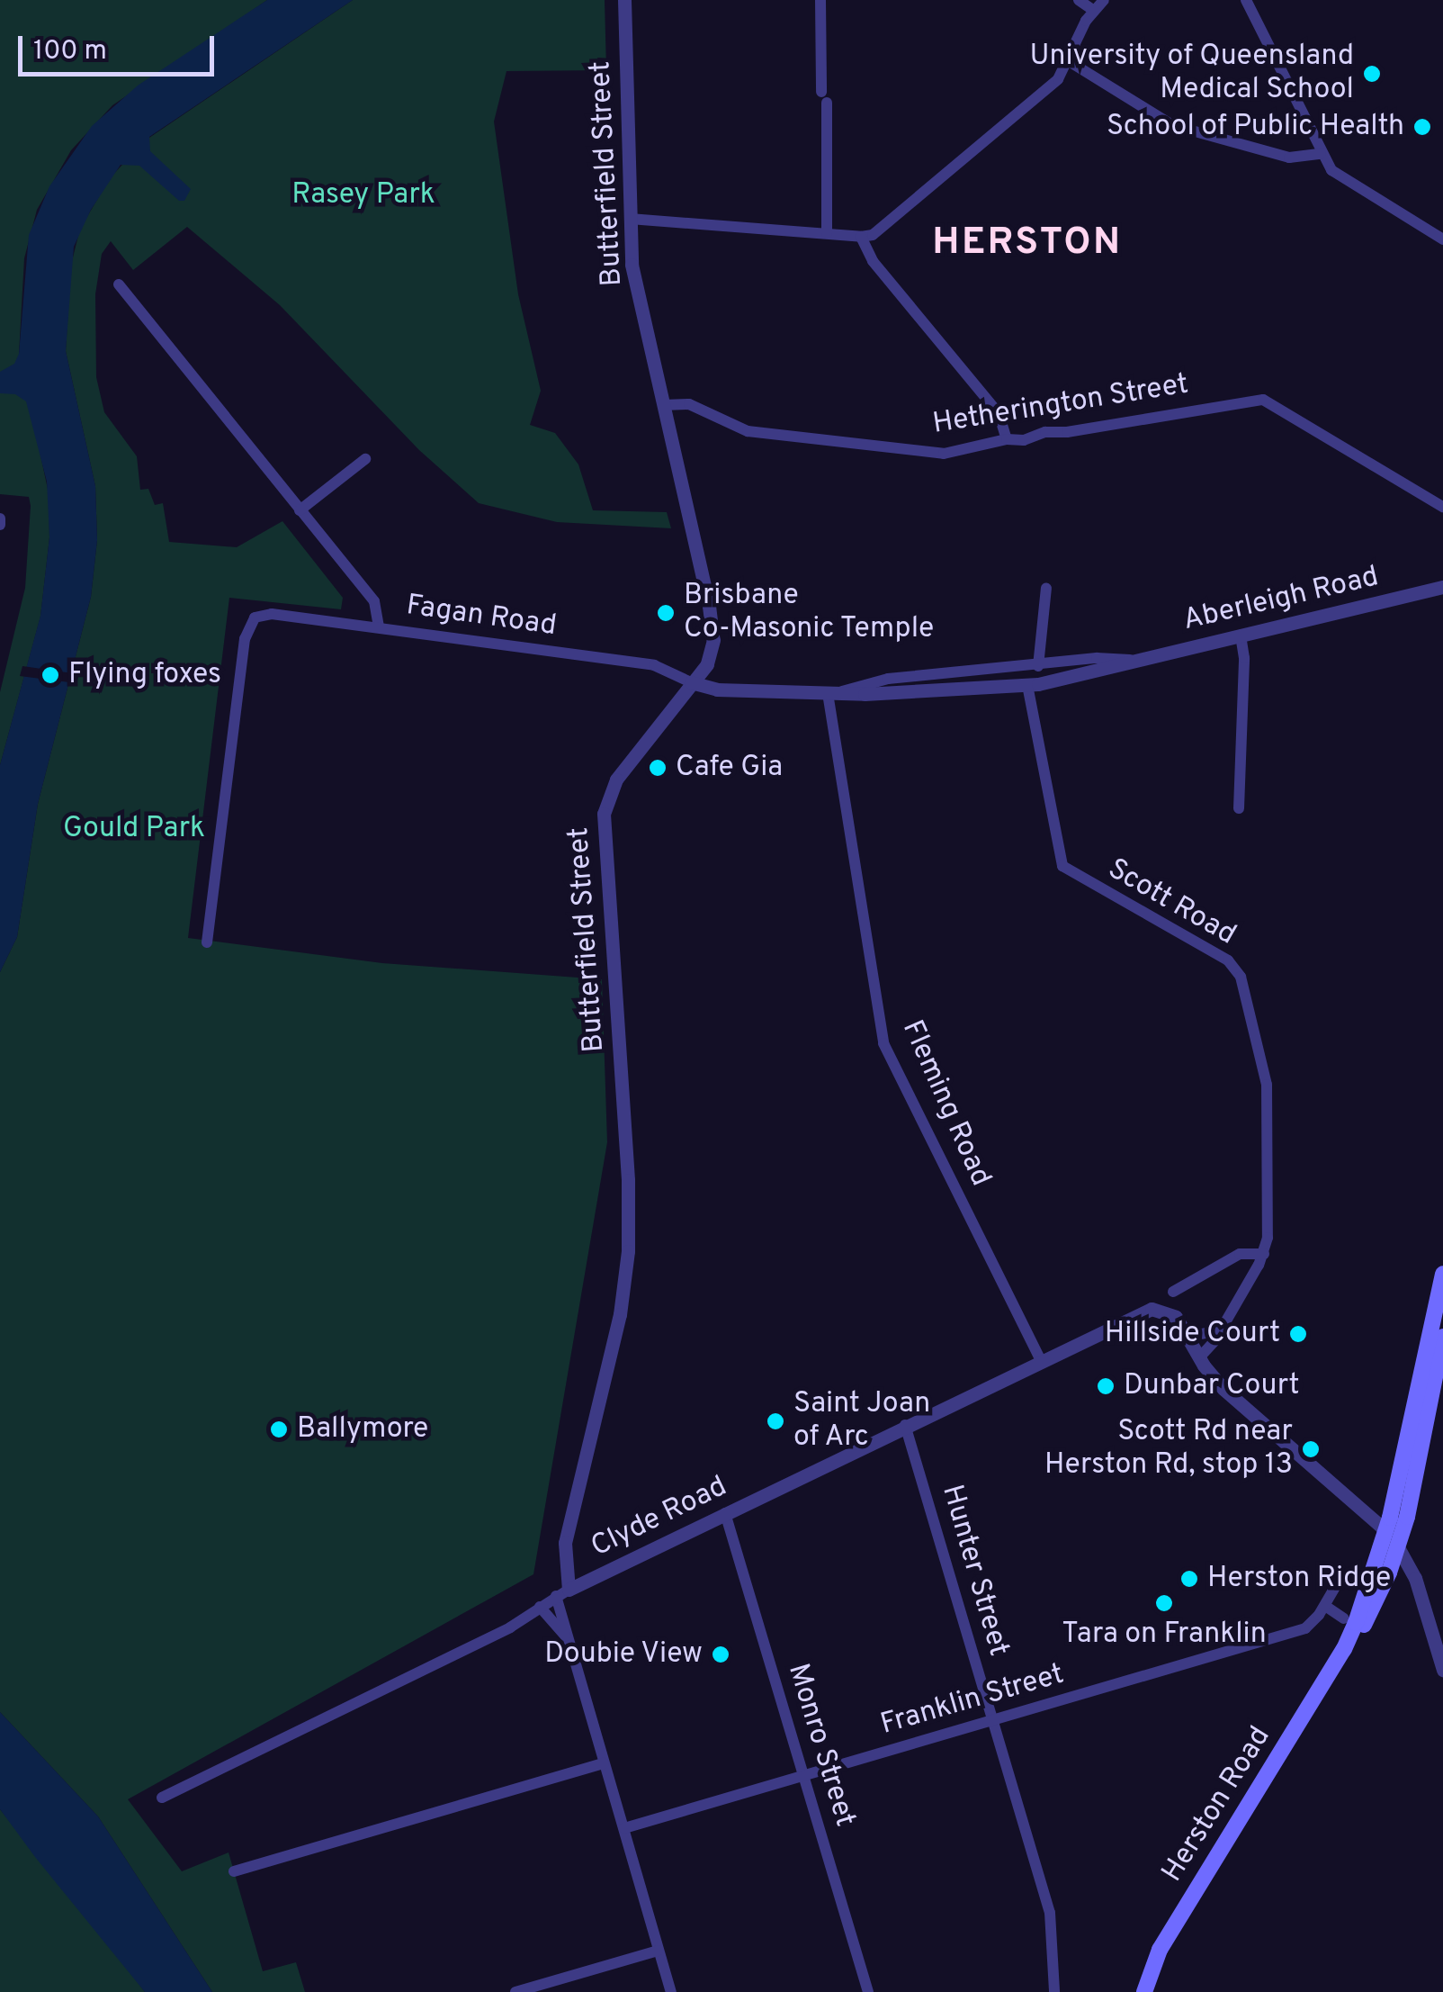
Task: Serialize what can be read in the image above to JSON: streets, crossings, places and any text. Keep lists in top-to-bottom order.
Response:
{
  "streets": {
    "main road": ["Herston Road"],
    "street": [
      "Butterfield Street",
      "Hetherington Street",
      "Aberleigh Road",
      "Fagan Road",
      "Scott Road",
      "Fleming Road",
      "Clyde Road",
      "Hunter Street",
      "Franklin Street",
      "Monro Street"
    ]
  },
  "crossings": [
    ["Butterfield Street", "Hetherington Street"],
    ["Butterfield Street", "Aberleigh Road"],
    ["Butterfield Street", "Fagan Road"],
    ["Butterfield Street", "Clyde Road"],
    ["Aberleigh Road", "Fagan Road"],
    ["Aberleigh Road", "Scott Road"],
    ["Aberleigh Road", "Fleming Road"],
    ["Fleming Road", "Clyde Road"],
    ["Clyde Road", "Hunter Street"],
    ["Clyde Road", "Monro Street"],
    ["Hunter Street", "Franklin Street"],
    ["Franklin Street", "Monro Street"]
  ],
  "districts": ["HERSTON"],
  "parks": ["Rasey Park", "Gould Park"],
  "places": [
    "University of Queensland Medical School",
    "School of Public Health",
    "Brisbane Co-Masonic Temple",
    "Flying foxes",
    "Cafe Gia",
    "Hillside Court",
    "Dunbar Court",
    "Saint Joan of Arc",
    "Ballymore",
    "Scott Rd near Herston Rd, stop 13",
    "Herston Ridge",
    "Tara on Franklin",
    "Doubie View"
  ],
  "scale_bar": "100 m"
}
